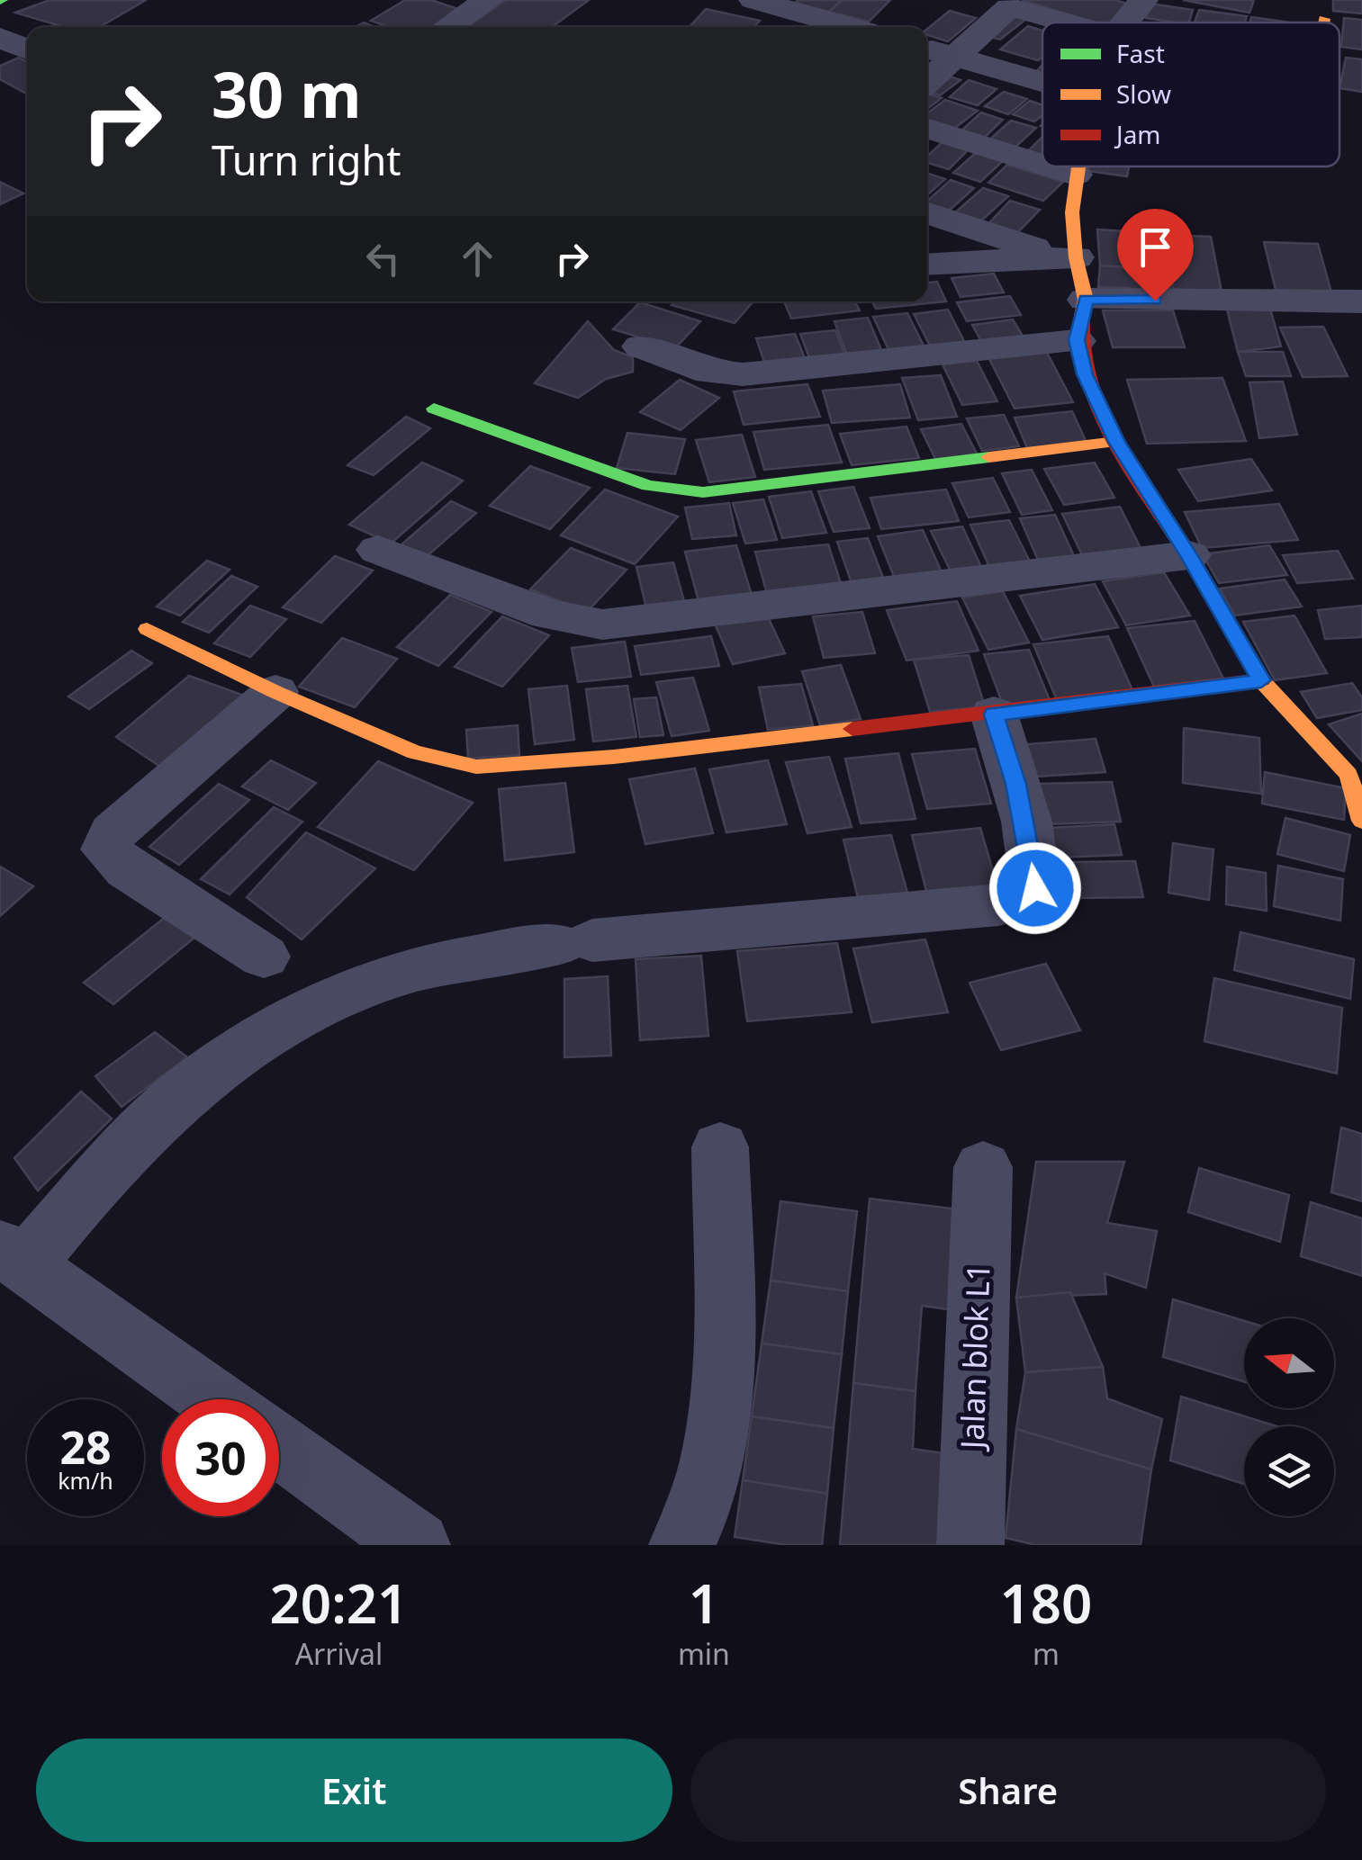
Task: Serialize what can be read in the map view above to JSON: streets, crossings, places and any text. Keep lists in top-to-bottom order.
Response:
{
  "streets": {
    "street": ["Jalan blok L1"]
  },
  "legend": ["Fast", "Slow", "Jam"],
  "north": "left",
  "page": {
    "turn": ["30 m", "Turn right"],
    "speed": "28 km/h",
    "limit": "30",
    "eta": [
      "20:21",
      "Arrival",
      "1",
      "min",
      "180",
      "m"
    ],
    "buttons": ["Exit", "Share"]
  }
}
